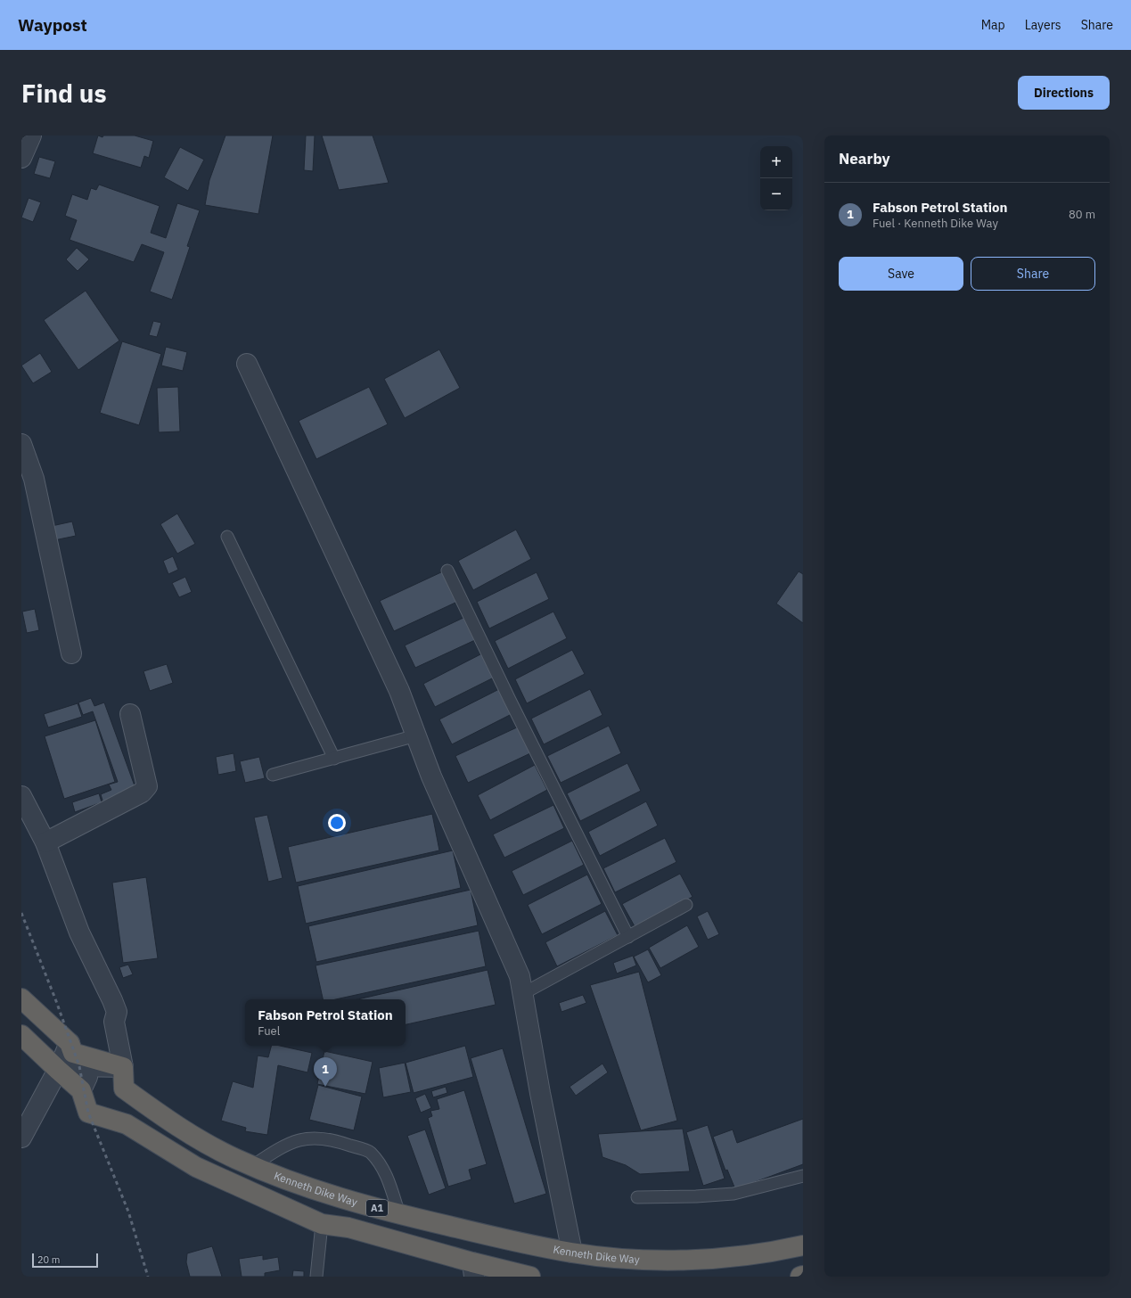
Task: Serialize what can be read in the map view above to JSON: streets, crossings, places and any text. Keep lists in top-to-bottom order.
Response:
{
  "streets": {
    "highway": ["Kenneth Dike Way", "A1"]
  },
  "scale_bar": "20 m",
  "page": {
    "header": "Waypost",
    "nav": ["Map", "Layers", "Share"],
    "buttons": [
      "Directions",
      ["Save", "Share"]
    ],
    "title": "Find us",
    "heading": "Nearby",
    "map_buttons": ["+", "−"],
    "list": [
      {
        "mark": "1",
        "name": "Fabson Petrol Station",
        "note": "Fuel · Kenneth Dike Way",
        "value": "80 m"
      }
    ],
    "popup": ["Fabson Petrol Station", "Fuel"],
    "pins": "1",
    "scale": "20 m"
  }
}
